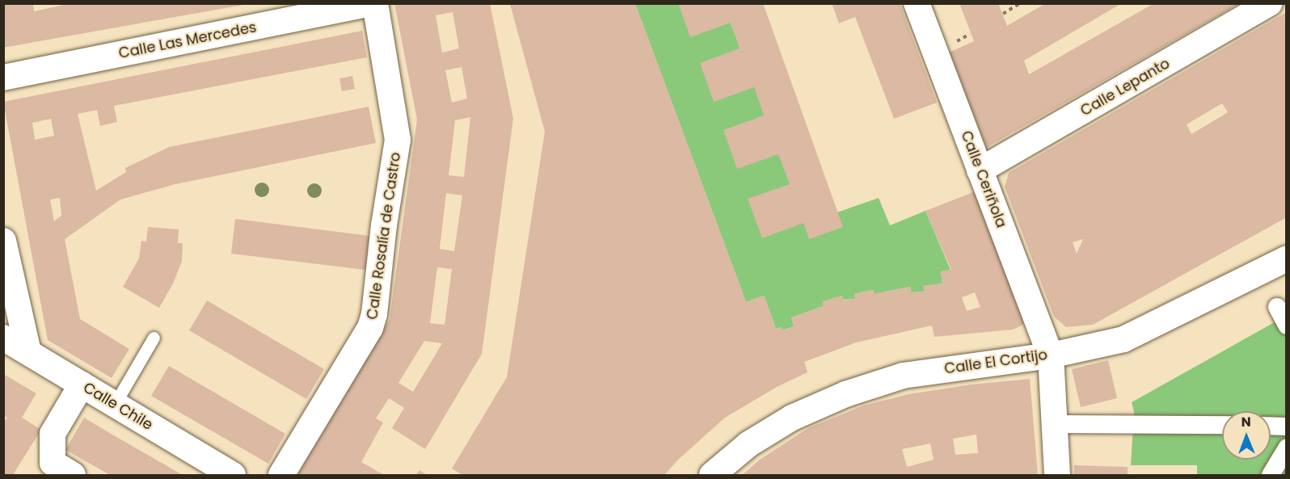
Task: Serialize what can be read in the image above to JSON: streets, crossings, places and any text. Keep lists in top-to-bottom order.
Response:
{
  "streets": {
    "street": [
      "Calle Las Mercedes",
      "Calle Lepanto",
      "Calle Ceriñola",
      "Calle Rosalía de Castro",
      "Calle El Cortijo",
      "Calle Chile"
    ]
  },
  "crossings": [
    ["Calle Las Mercedes", "Calle Rosalía de Castro"],
    ["Calle Lepanto", "Calle Ceriñola"],
    ["Calle Ceriñola", "Calle El Cortijo"]
  ],
  "north": "top"
}
